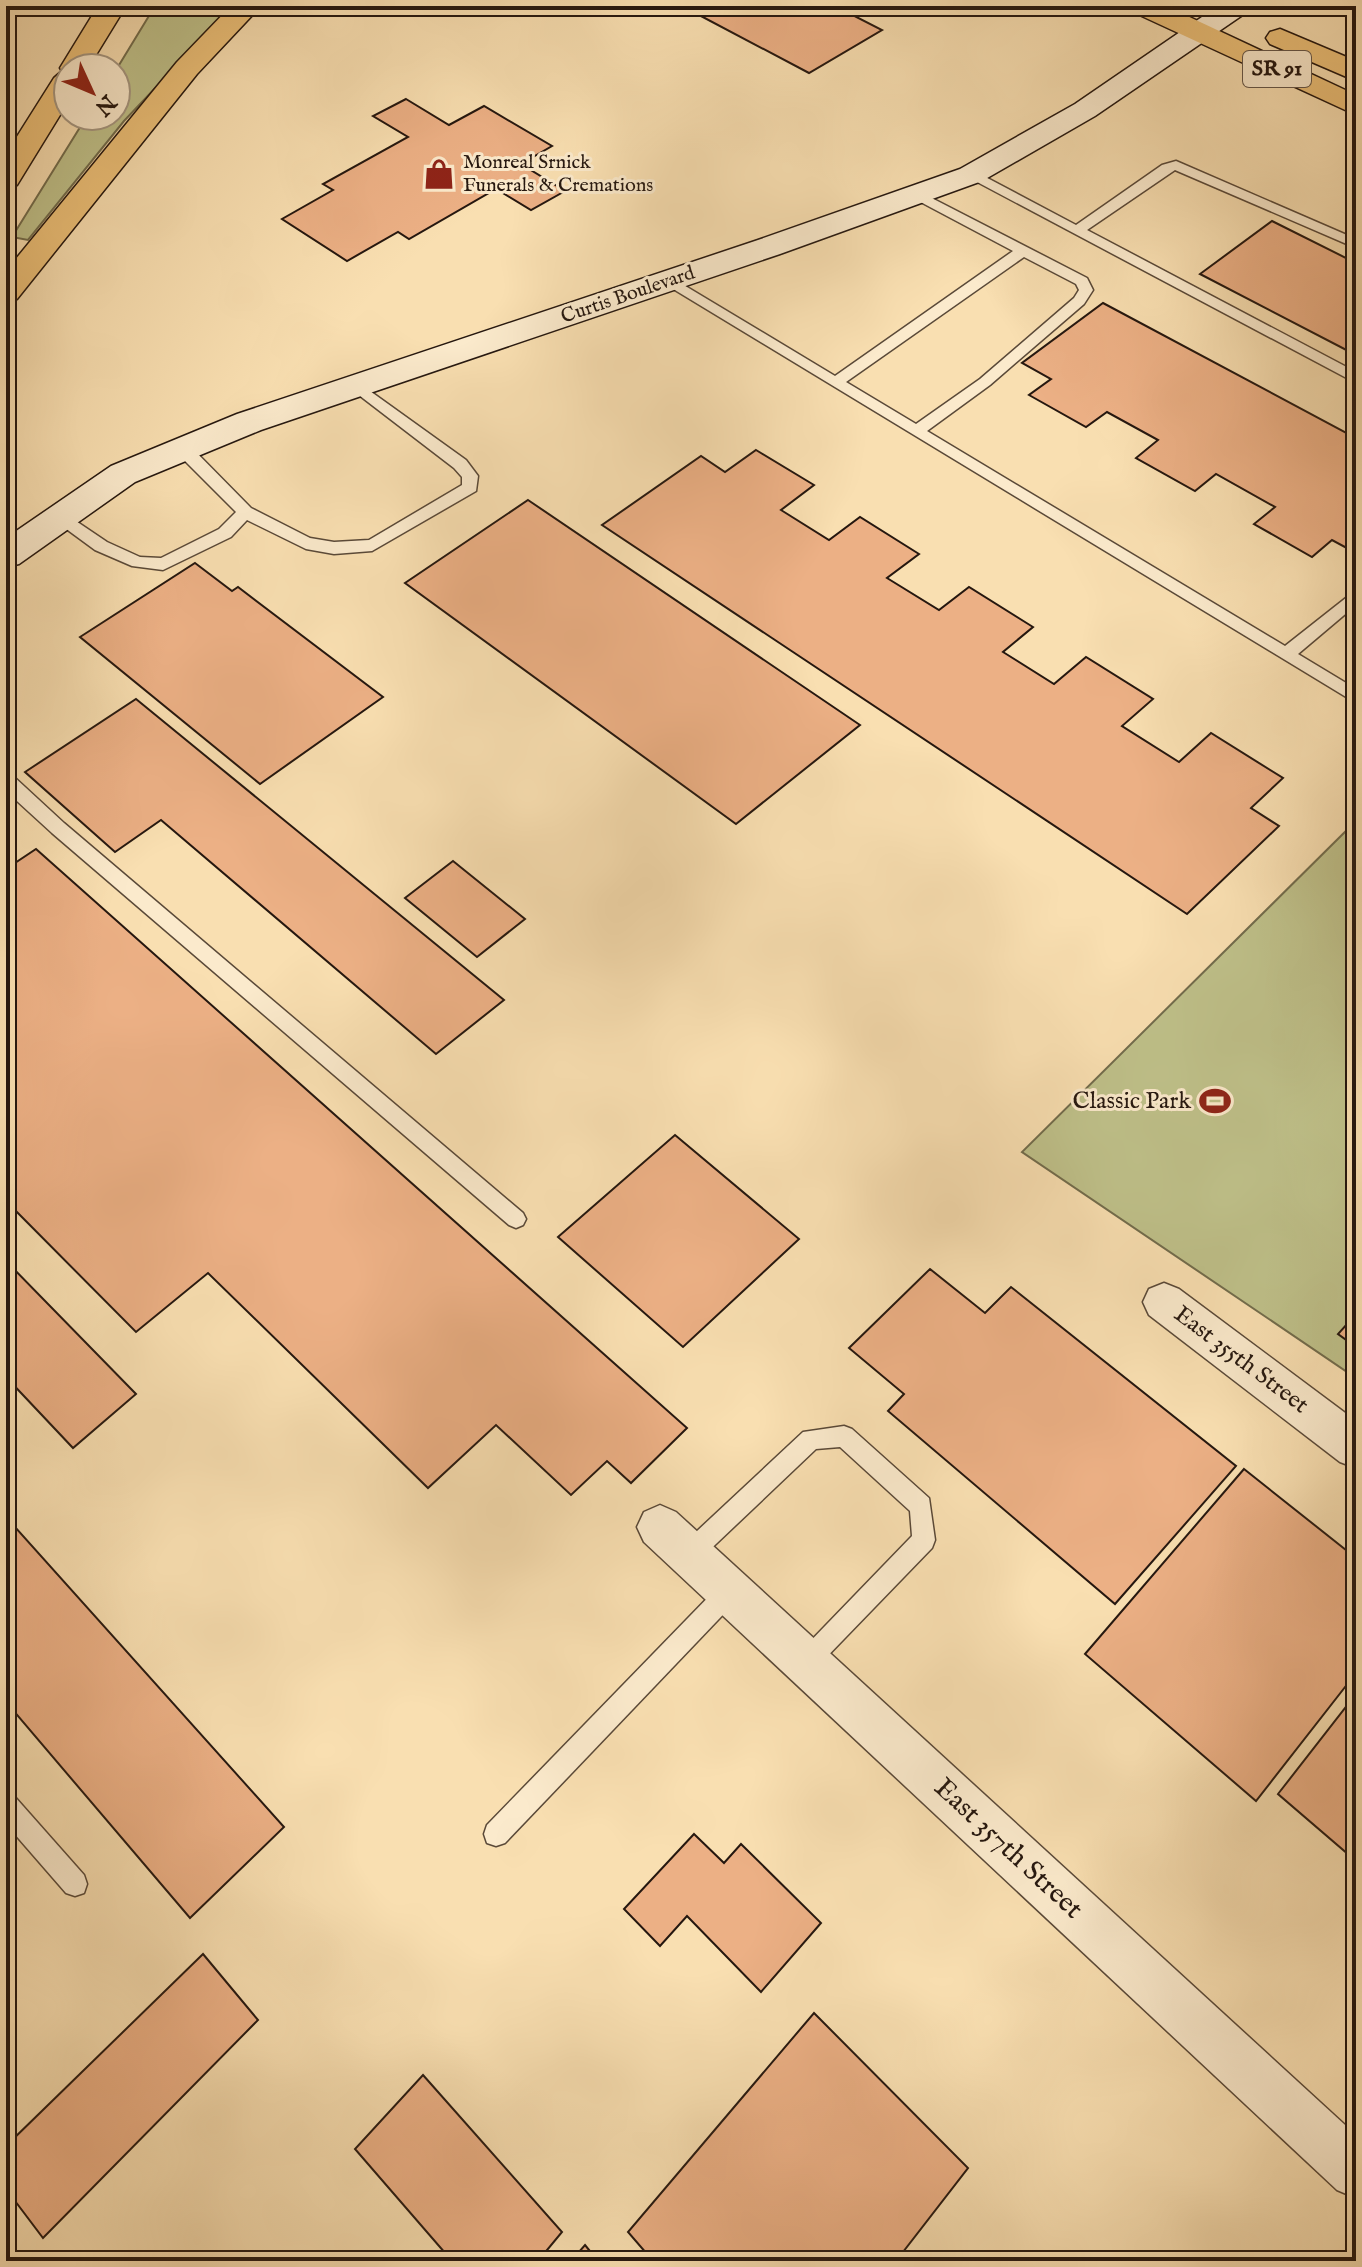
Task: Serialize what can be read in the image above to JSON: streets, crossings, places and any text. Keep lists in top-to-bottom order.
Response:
{
  "streets": {
    "main road": ["SR 91"],
    "street": ["Curtis Boulevard", "East 355th Street", "East 357th Street"]
  },
  "crossings": [
    ["SR 91", "Curtis Boulevard"]
  ],
  "places": {
    "shop": ["Monreal Srnick Funerals & Cremations"],
    "sports": ["Classic Park"]
  },
  "north": "bottom right"
}
